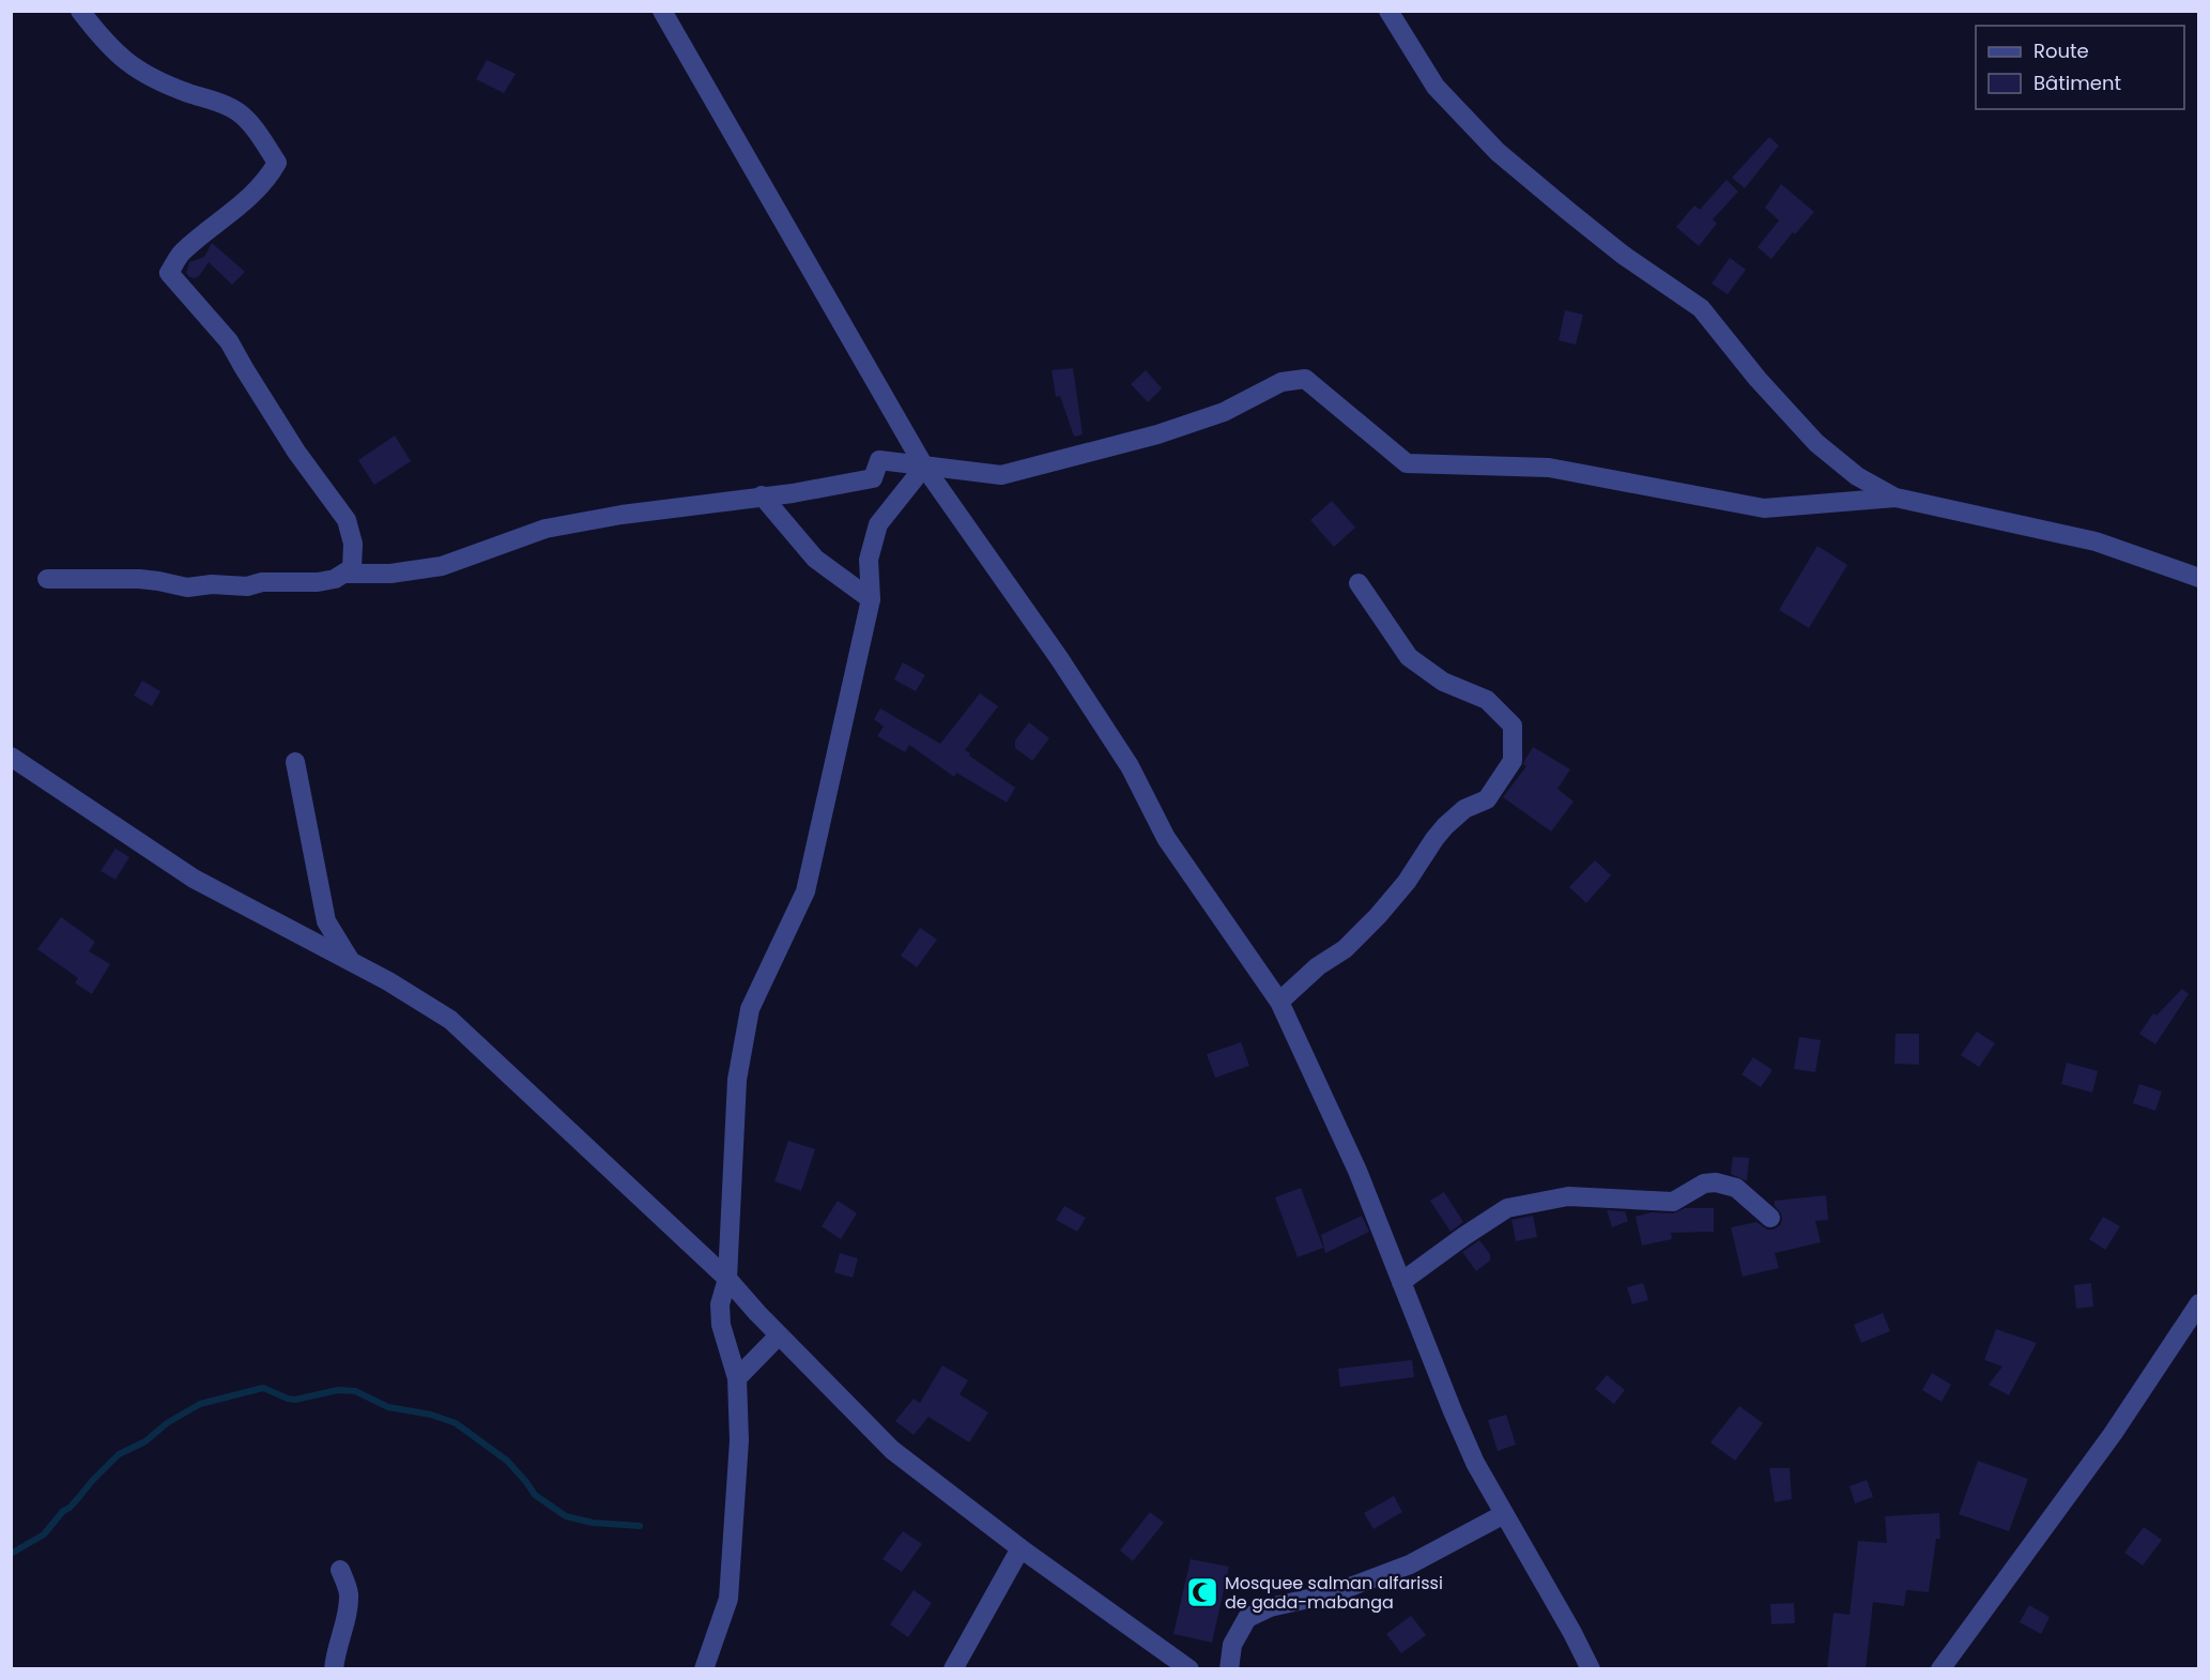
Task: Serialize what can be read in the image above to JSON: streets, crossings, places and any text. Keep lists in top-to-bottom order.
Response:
{
  "places": {
    "mosque": ["Mosquee salman alfarissi de gada-mabanga"]
  },
  "legend": ["Route", "Bâtiment"]
}
